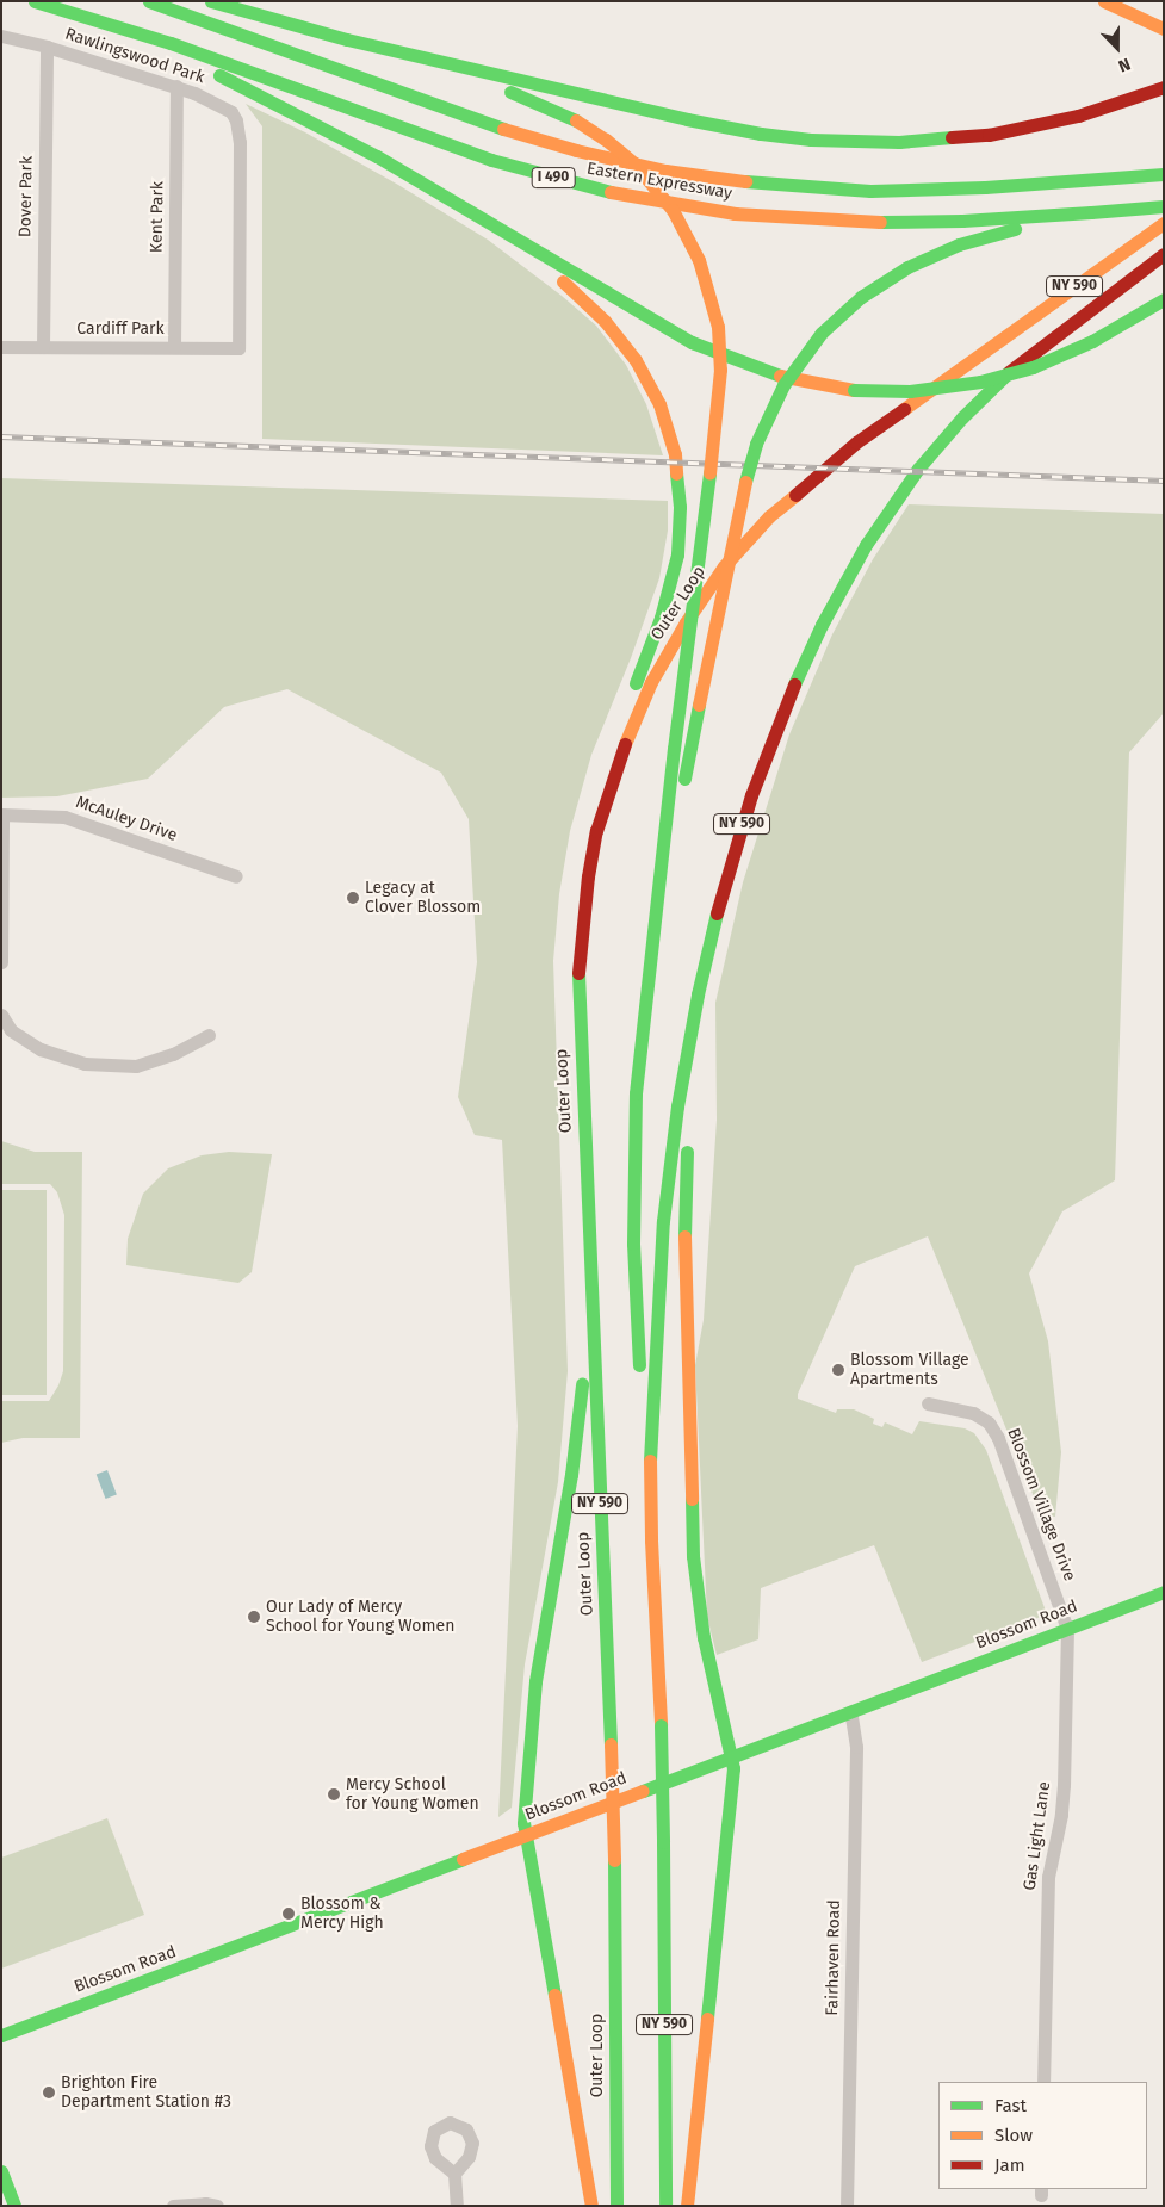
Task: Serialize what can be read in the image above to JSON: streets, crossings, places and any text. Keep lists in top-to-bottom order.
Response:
{
  "streets": {
    "main road": [
      "I 490",
      "Eastern Expressway",
      "NY 590",
      "Outer Loop",
      "Blossom Road"
    ],
    "street": [
      "Rawlingswood Park",
      "Dover Park",
      "Kent Park",
      "Cardiff Park",
      "McAuley Drive",
      "Blossom Village Drive",
      "Gas Light Lane",
      "Fairhaven Road"
    ]
  },
  "crossings": [
    ["Rawlingswood Park", "Dover Park"],
    ["Rawlingswood Park", "Kent Park"],
    ["Rawlingswood Park", "Cardiff Park"],
    ["Dover Park", "Cardiff Park"],
    ["Kent Park", "Cardiff Park"],
    ["Blossom Village Drive", "Blossom Road"],
    ["Blossom Village Drive", "Gas Light Lane"],
    ["Blossom Road", "Gas Light Lane"],
    ["Blossom Road", "Fairhaven Road"]
  ],
  "places": [
    "Legacy at Clover Blossom",
    "Blossom Village Apartments",
    "Our Lady of Mercy School for Young Women",
    "Mercy School for Young Women",
    "Blossom & Mercy High",
    "Brighton Fire Department Station #3"
  ],
  "legend": ["Fast", "Slow", "Jam"],
  "north": "bottom"
}
